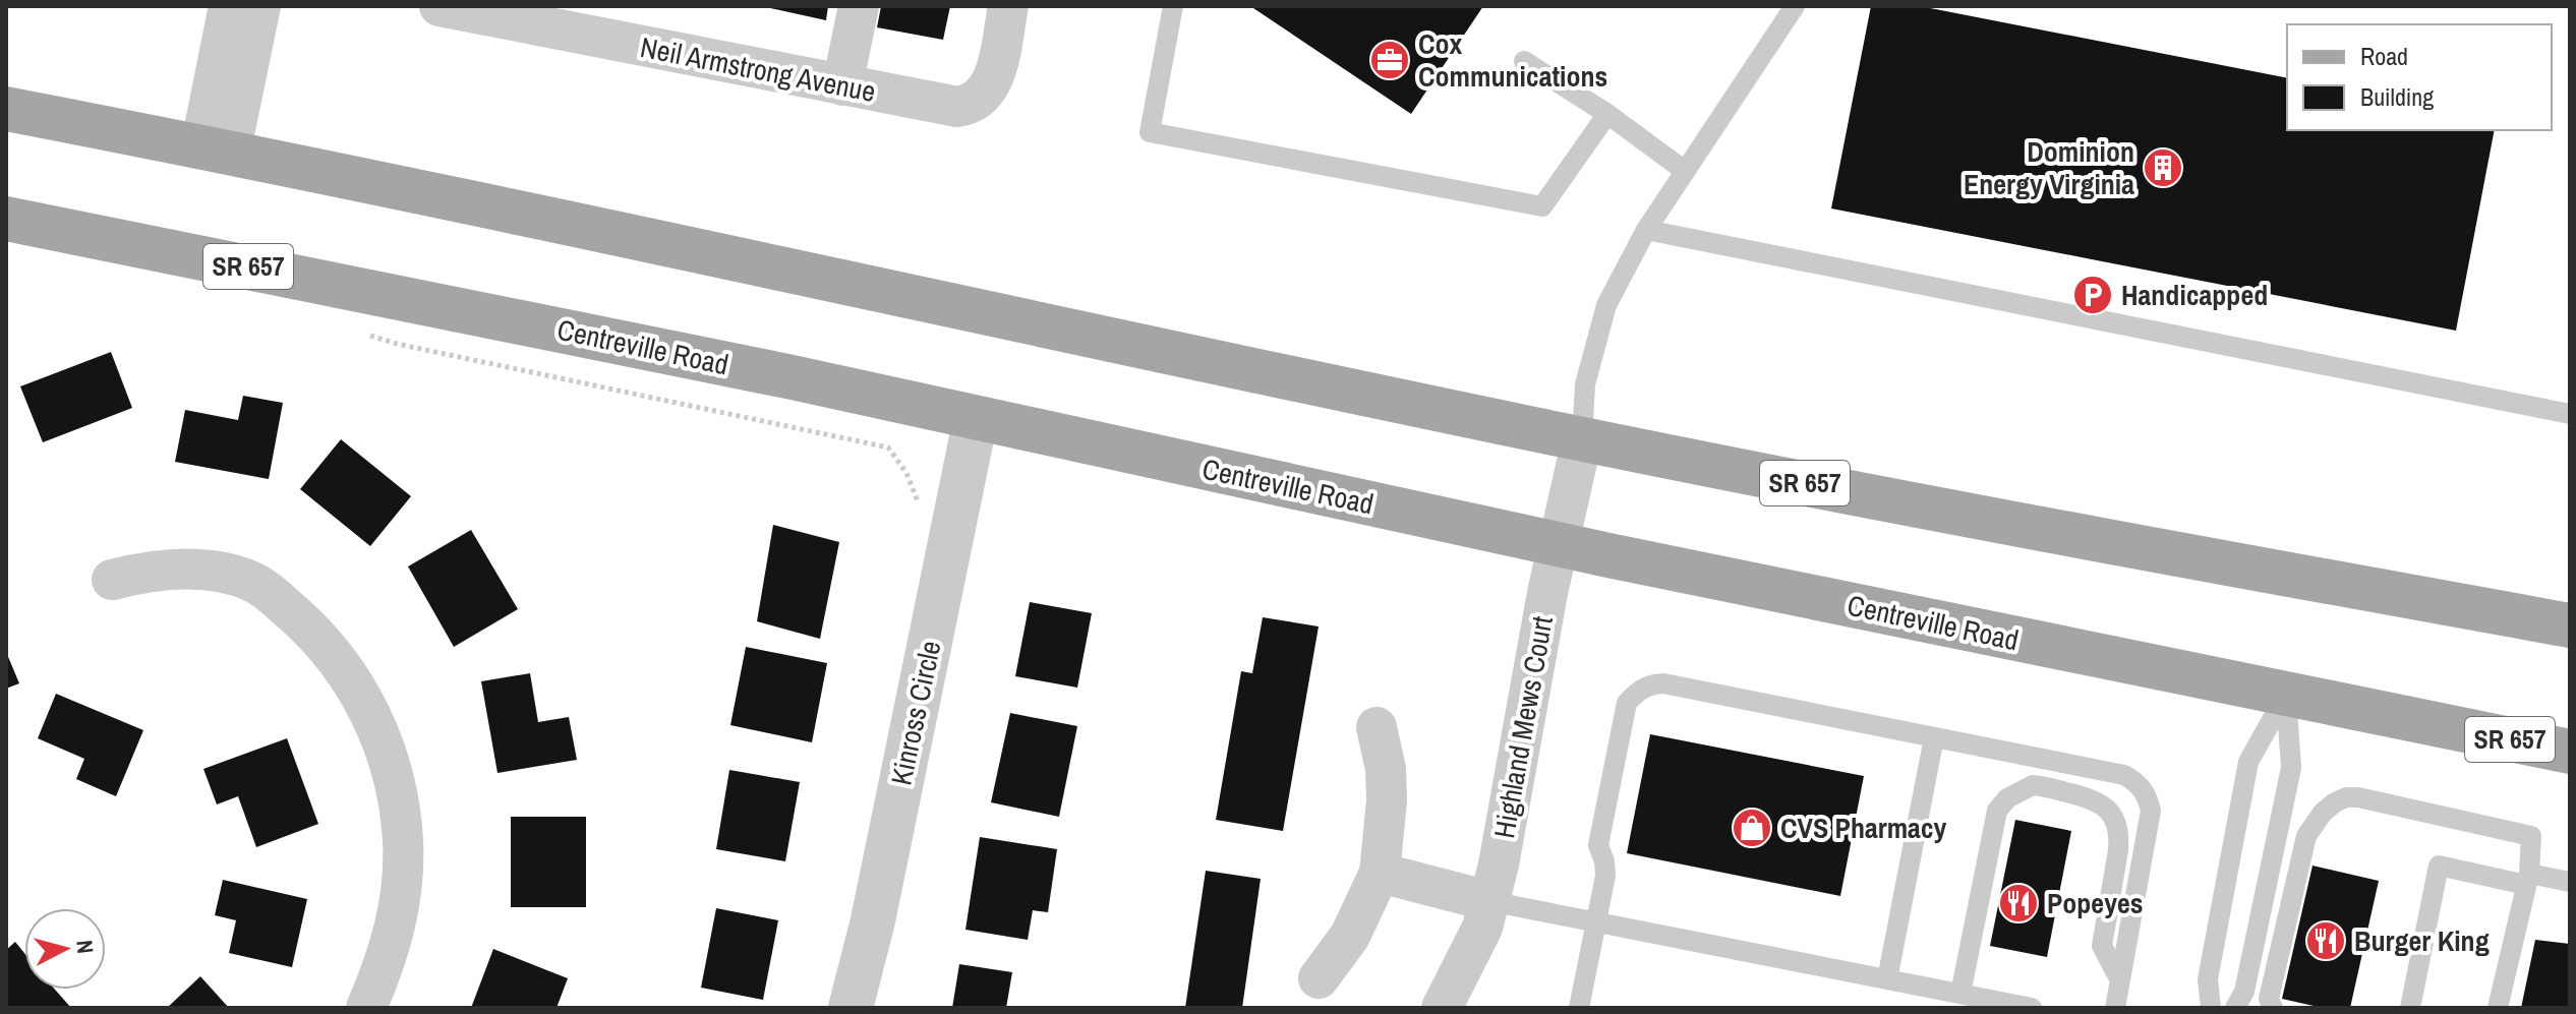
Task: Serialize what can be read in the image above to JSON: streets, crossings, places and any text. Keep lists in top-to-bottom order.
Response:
{
  "streets": {
    "main road": ["SR 657", "Centreville Road"],
    "street": ["Neil Armstrong Avenue", "Kinross Circle", "Highland Mews Court"]
  },
  "crossings": [
    ["SR 657", "Highland Mews Court"],
    ["Centreville Road", "Kinross Circle"],
    ["Centreville Road", "Highland Mews Court"]
  ],
  "places": {
    "office": ["Cox Communications"],
    "building": ["Dominion Energy Virginia"],
    "parking": ["Handicapped"],
    "shop": ["CVS Pharmacy"],
    "restaurant": ["Popeyes", "Burger King"]
  },
  "legend": ["Road", "Building"],
  "north": "right"
}
